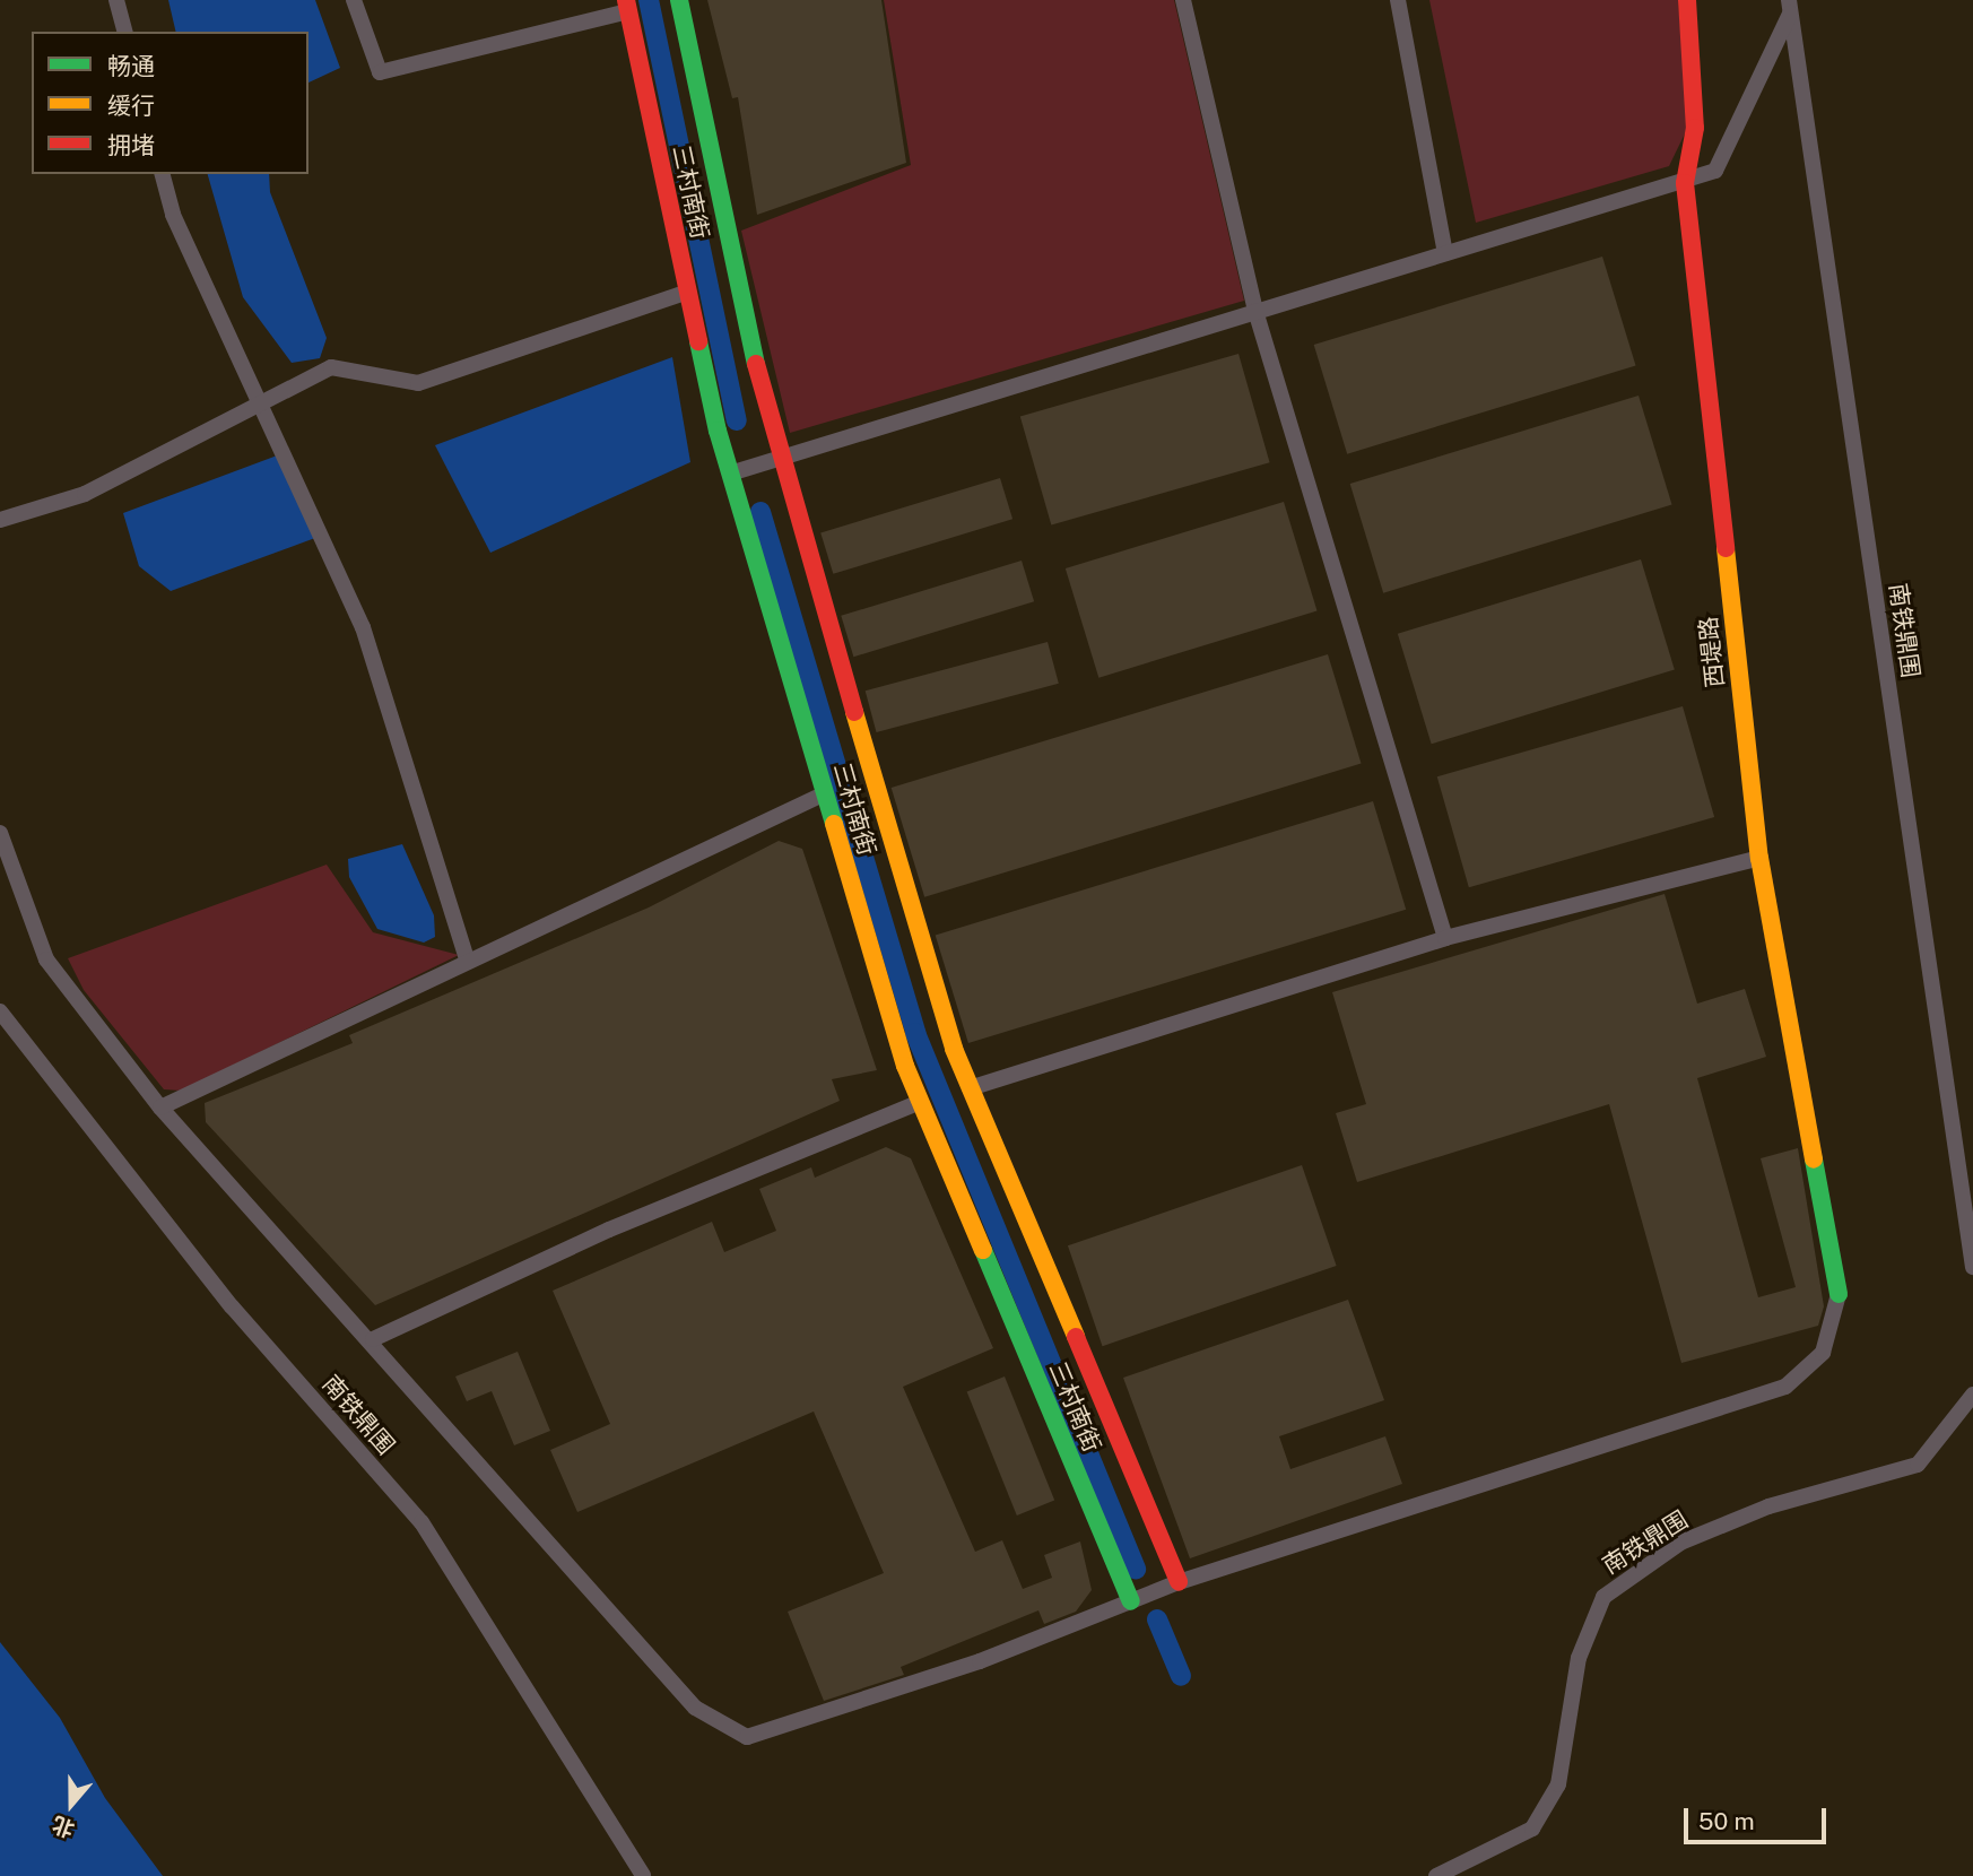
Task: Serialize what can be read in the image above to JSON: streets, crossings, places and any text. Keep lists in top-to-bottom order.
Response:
{
  "streets": {
    "street": ["三村南街", "南铁鼎围", "西堤路"]
  },
  "legend": ["畅通", "缓行", "拥堵"],
  "scale_bar": "50 m",
  "north": "bottom"
}
